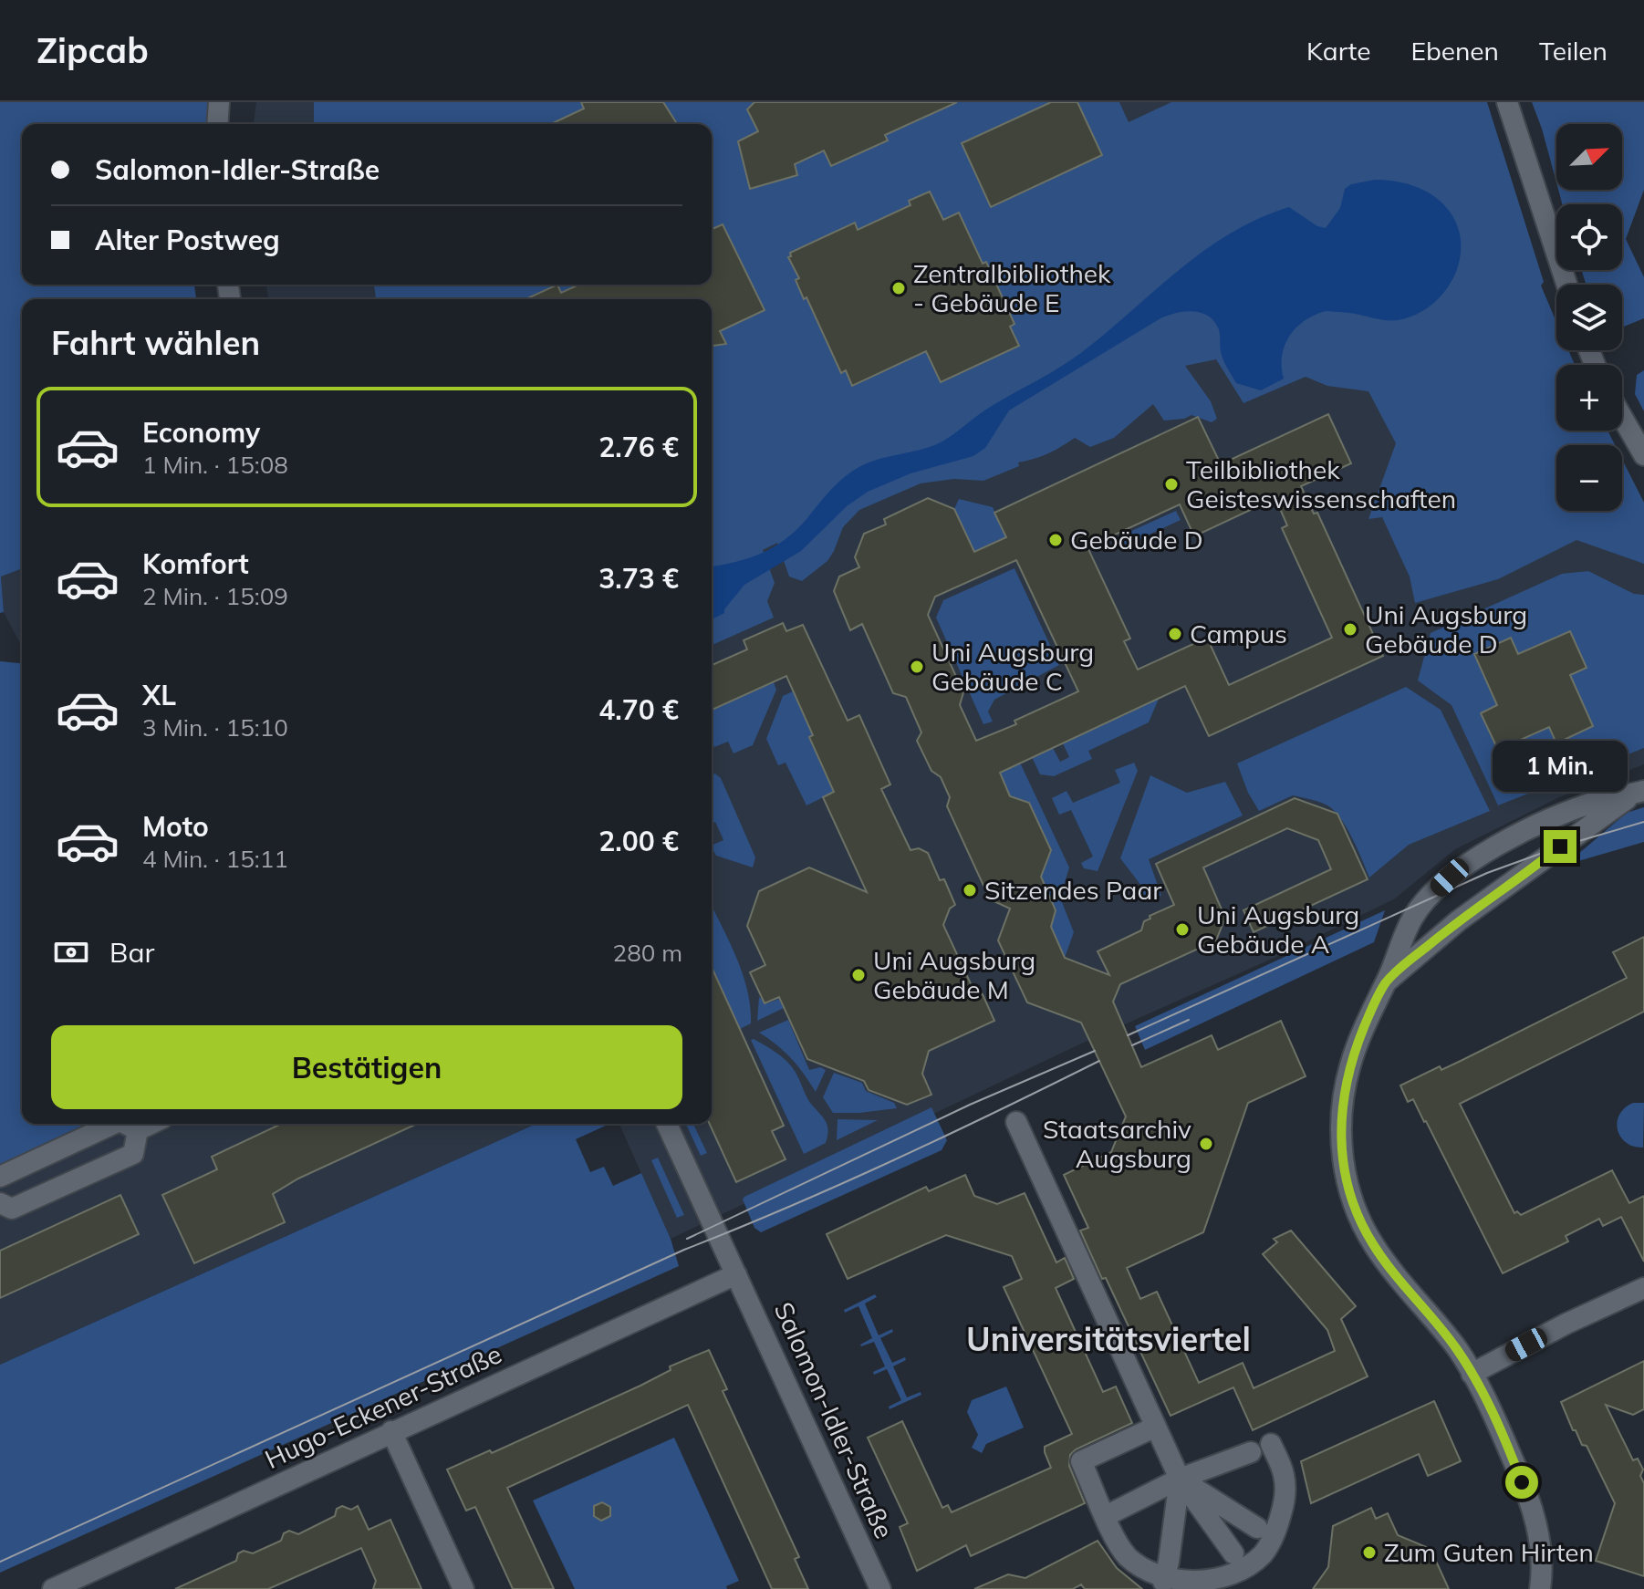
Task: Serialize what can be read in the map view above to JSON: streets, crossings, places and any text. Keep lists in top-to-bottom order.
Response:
{
  "streets": {
    "street": ["Hugo-Eckener-Straße", "Salomon-Idler-Straße"]
  },
  "crossings": [
    ["Hugo-Eckener-Straße", "Salomon-Idler-Straße"]
  ],
  "districts": ["Universitätsviertel"],
  "places": [
    "Zentralbibliothek - Gebäude E",
    "Teilbibliothek Geisteswissenschaften",
    "Gebäude D",
    "Uni Augsburg Gebäude D",
    "Campus",
    "Uni Augsburg Gebäude C",
    "Sitzendes Paar",
    "Uni Augsburg Gebäude A",
    "Uni Augsburg Gebäude M",
    "Staatsarchiv Augsburg",
    "Zum Guten Hirten"
  ],
  "north": "top right",
  "page": {
    "header": "Zipcab",
    "nav": ["Karte", "Ebenen", "Teilen"],
    "map_buttons": ["+", "−"],
    "banner": ["Salomon-Idler-Straße", "Alter Postweg"],
    "heading": "Fahrt wählen",
    "list": [
      {
        "name": "Economy",
        "note": "1 Min. · 15:08",
        "value": "2.76 €"
      },
      {
        "name": "Komfort",
        "note": "2 Min. · 15:09",
        "value": "3.73 €"
      },
      {
        "name": "XL",
        "note": "3 Min. · 15:10",
        "value": "4.70 €"
      },
      {
        "name": "Moto",
        "note": "4 Min. · 15:11",
        "value": "2.00 €"
      }
    ],
    "bubble": "1 Min.",
    "pay": ["Bar", "280 m"],
    "buttons": "Bestätigen"
  }
}
